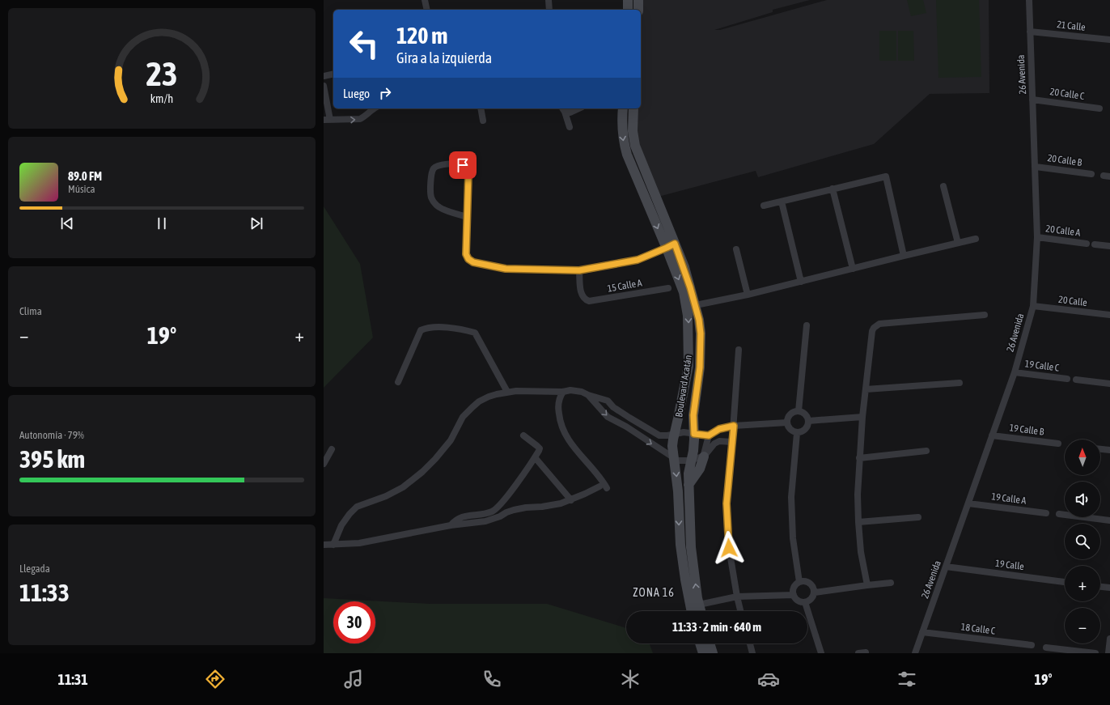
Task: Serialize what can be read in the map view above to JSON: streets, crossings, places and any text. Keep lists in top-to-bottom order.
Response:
{
  "streets": {
    "main road": ["Boulevard Acatán"],
    "street": [
      "21 Calle",
      "26 Avenida",
      "20 Calle C",
      "20 Calle B",
      "20 Calle A",
      "15 Calle A",
      "20 Calle",
      "19 Calle C",
      "19 Calle B",
      "19 Calle A",
      "19 Calle",
      "18 Calle C"
    ]
  },
  "crossings": [
    ["21 Calle", "26 Avenida"],
    ["26 Avenida", "20 Calle C"],
    ["26 Avenida", "20 Calle B"],
    ["26 Avenida", "20 Calle A"],
    ["26 Avenida", "20 Calle"],
    ["26 Avenida", "19 Calle C"],
    ["26 Avenida", "19 Calle B"],
    ["26 Avenida", "19 Calle A"],
    ["26 Avenida", "19 Calle"],
    ["26 Avenida", "18 Calle C"]
  ],
  "districts": ["ZONA 16"],
  "north": "top",
  "page": {
    "turn": ["120 m", "Gira a la izquierda"],
    "then": "Luego",
    "song": ["89.0 FM", "Música"],
    "tile": [
      "Clima",
      ["Autonomía · 79%", "395 km"],
      ["Llegada", "11:33"]
    ],
    "heat": ["−", "19°", "+"],
    "map_buttons": ["+", "−"],
    "limit": "30",
    "trip": "11:33 · 2 min · 640 m",
    "tabs": ["11:31", "19°"],
    "gauge": ["23", "km/h"]
  }
}
